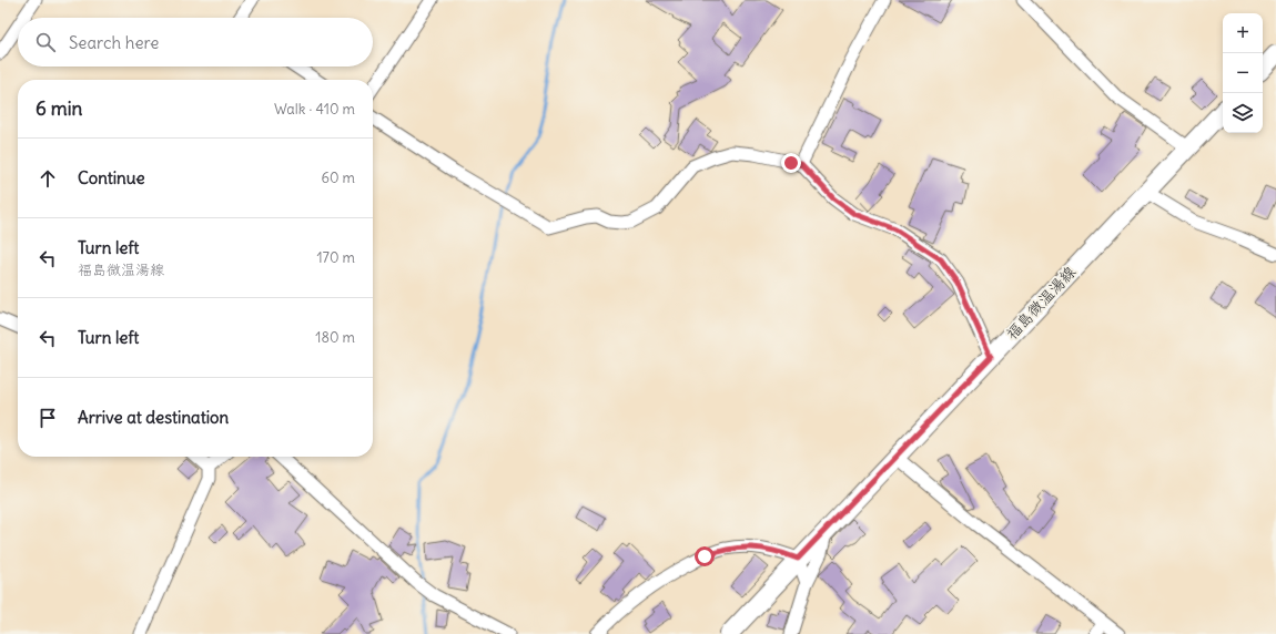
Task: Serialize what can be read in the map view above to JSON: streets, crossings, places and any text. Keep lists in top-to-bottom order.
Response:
{
  "streets": {
    "main road": ["福島微温湯線"]
  },
  "page": {
    "map_buttons": ["+", "−"],
    "search": "Search here",
    "heading": ["6 min", "Walk · 410 m"],
    "list": [
      ["Continue", "60 m"],
      ["Turn left", "福島微温湯線", "170 m"],
      ["Turn left", "180 m"],
      "Arrive at destination"
    ]
  }
}
